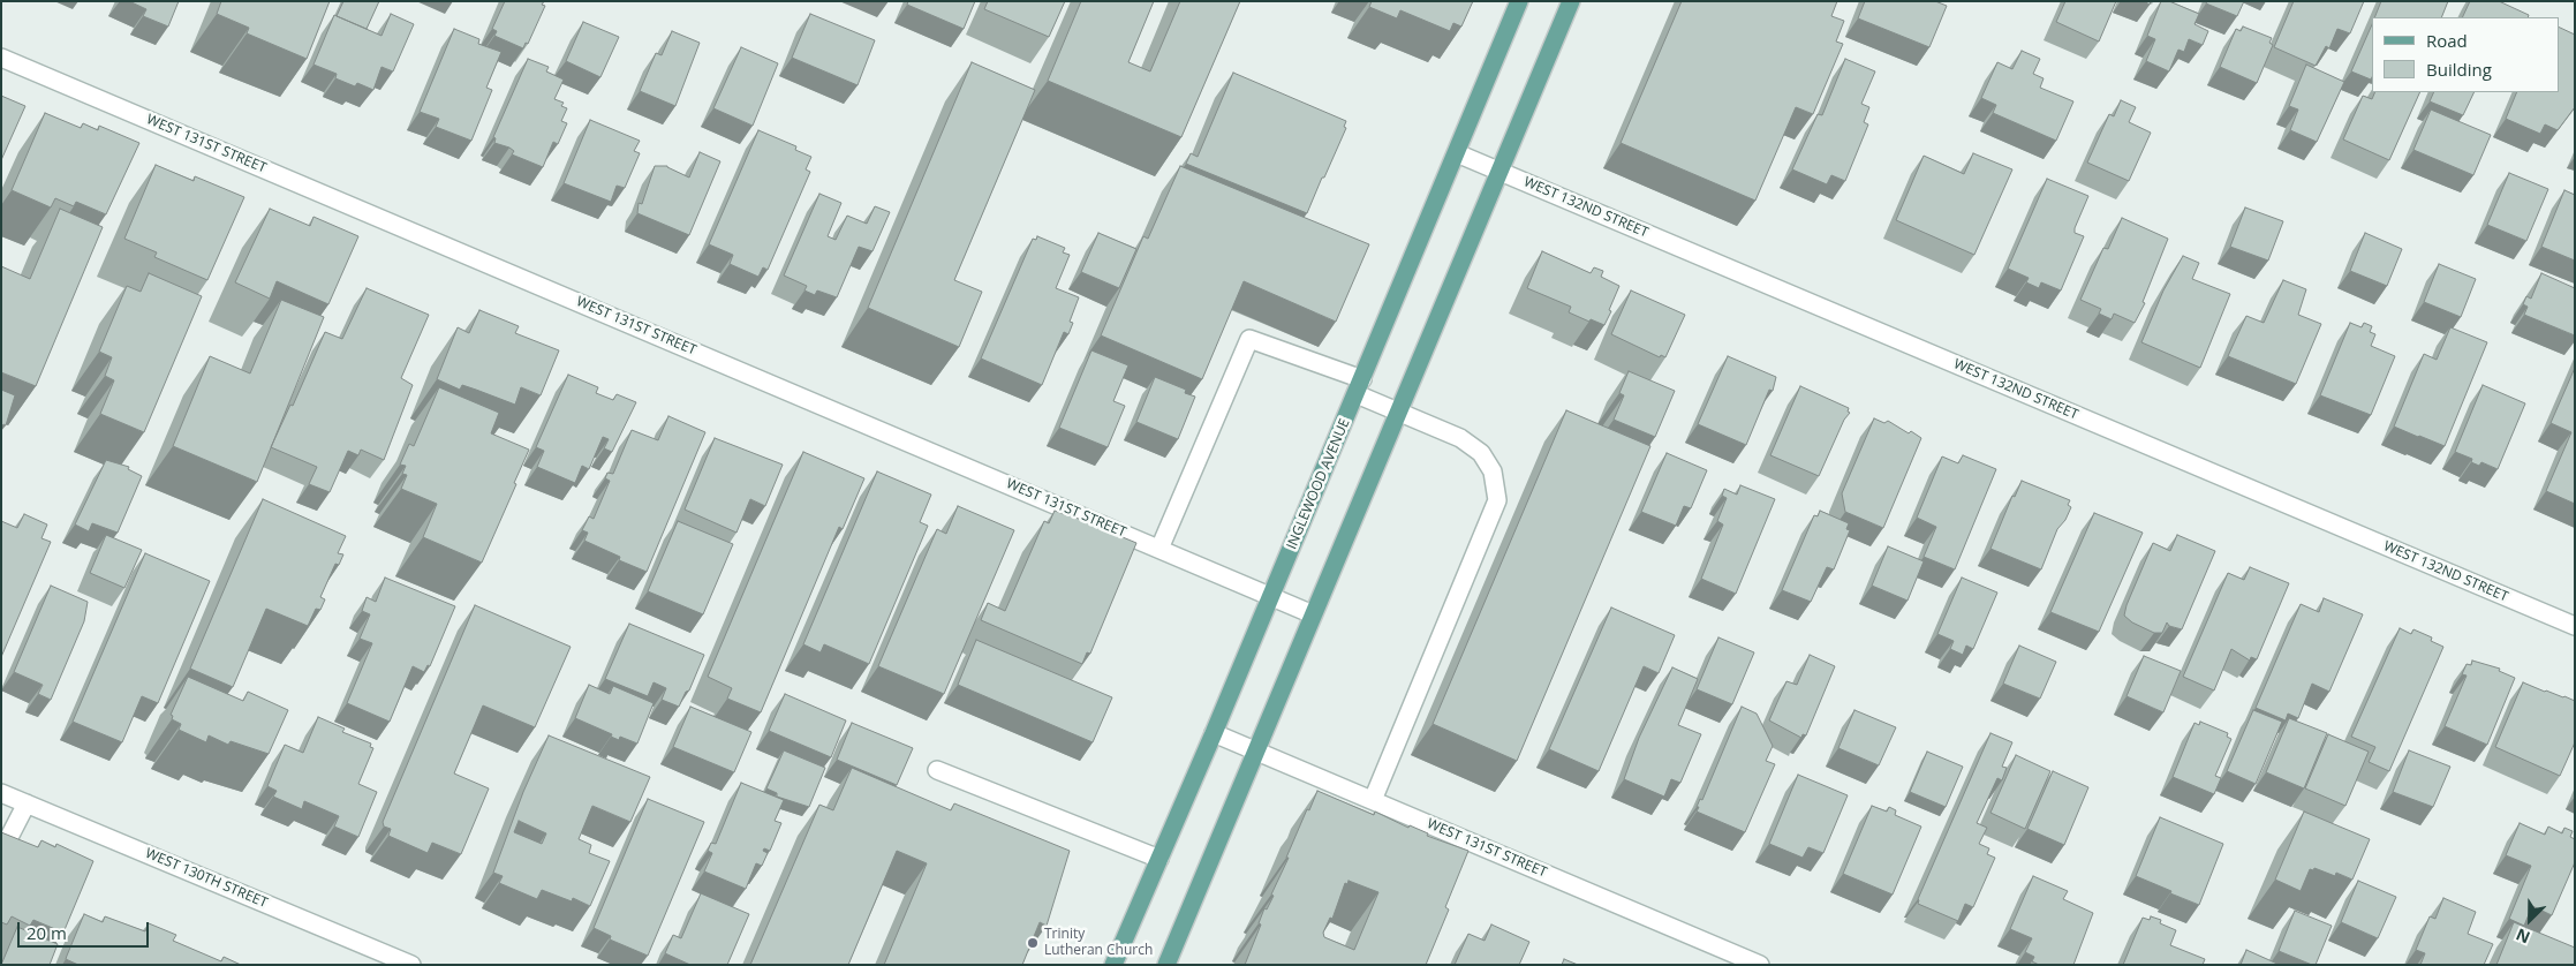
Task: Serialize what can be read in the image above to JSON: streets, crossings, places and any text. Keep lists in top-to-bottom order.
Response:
{
  "streets": {
    "main road": ["INGLEWOOD AVENUE"],
    "street": ["WEST 131ST STREET", "WEST 132ND STREET", "WEST 130TH STREET"]
  },
  "crossings": [
    ["WEST 131ST STREET", "INGLEWOOD AVENUE"],
    ["WEST 132ND STREET", "INGLEWOOD AVENUE"]
  ],
  "places": ["Trinity Lutheran Church"],
  "legend": ["Road", "Building"],
  "scale_bar": "20 m",
  "north": "bottom left"
}
